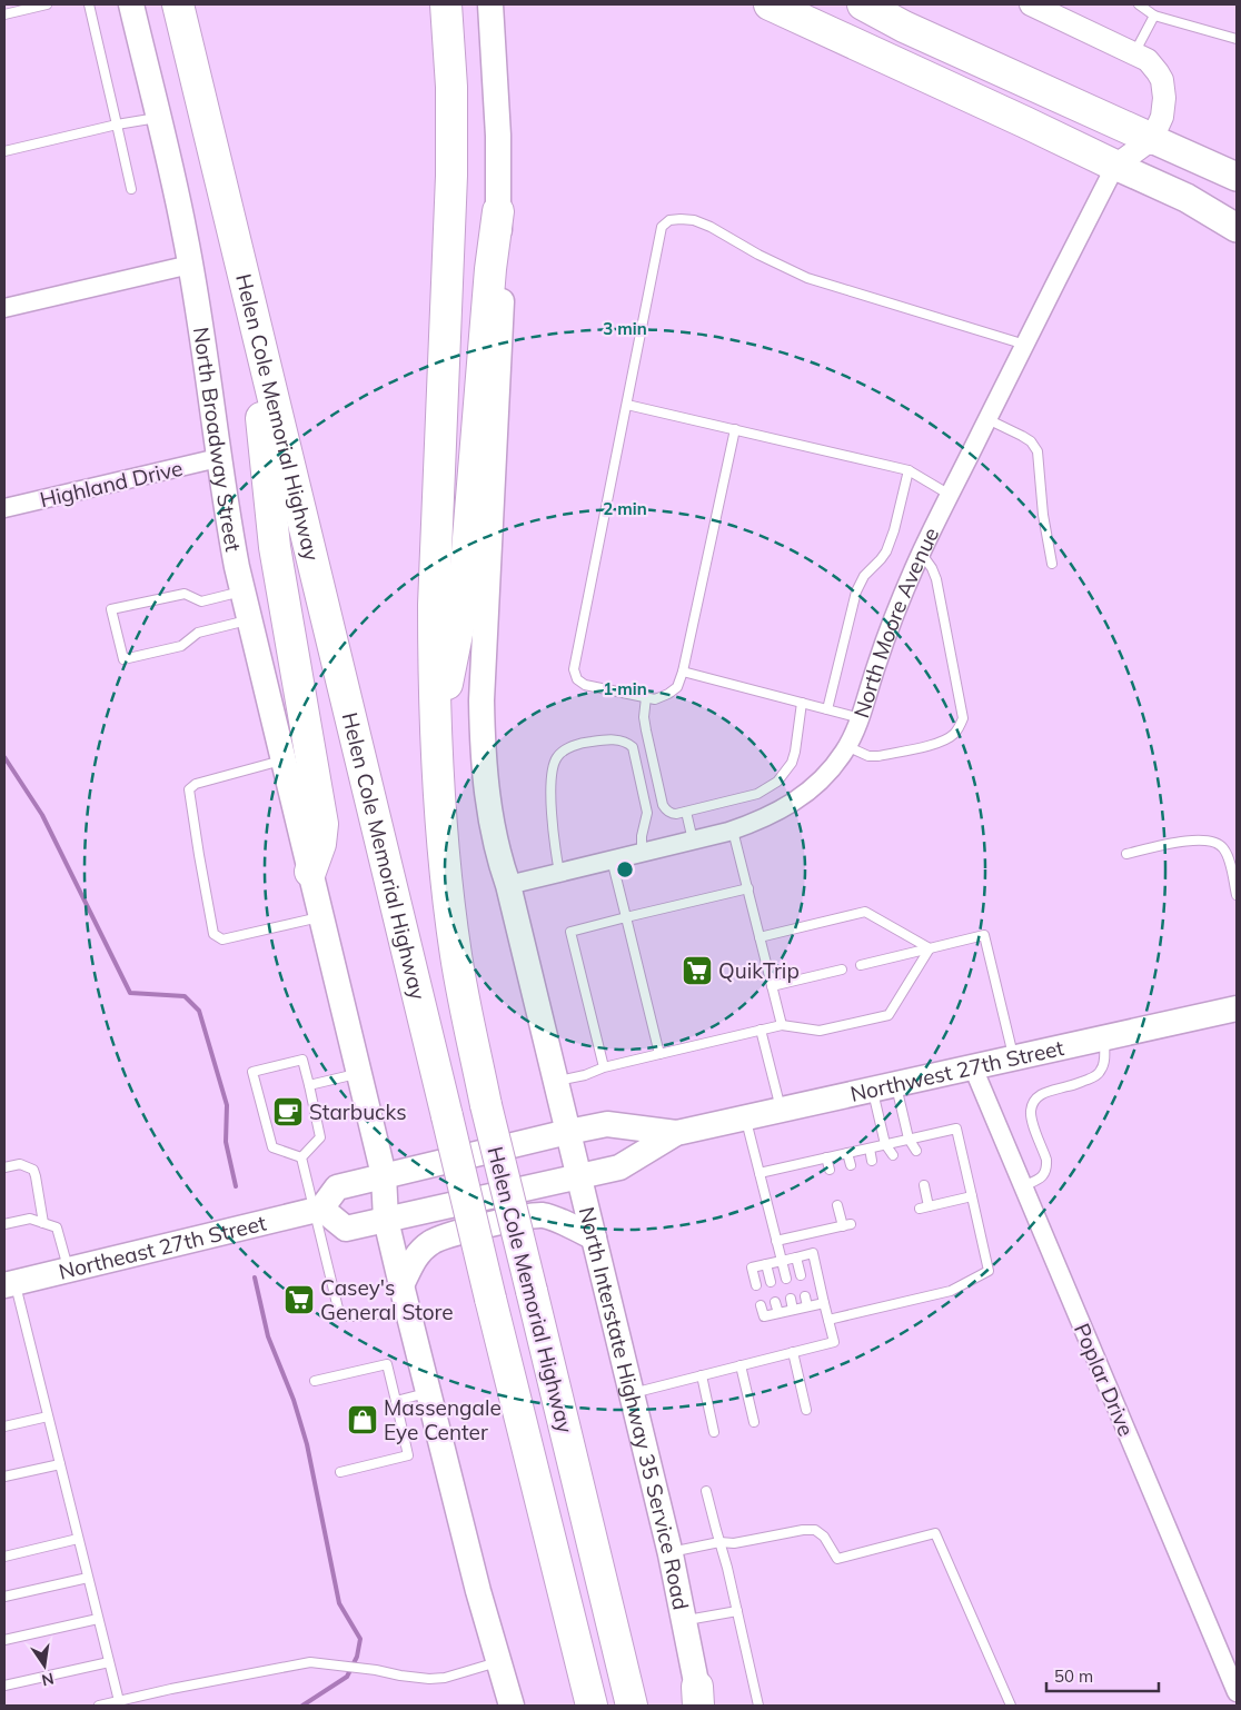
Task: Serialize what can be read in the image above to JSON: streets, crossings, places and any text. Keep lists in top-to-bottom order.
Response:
{
  "streets": {
    "highway": ["Helen Cole Memorial Highway"],
    "main road": [
      "North Broadway Street",
      "Northwest 27th Street",
      "Northeast 27th Street",
      "North Interstate Highway 35 Service Road"
    ],
    "street": ["Highland Drive", "North Moore Avenue", "Poplar Drive"]
  },
  "crossings": [
    ["North Broadway Street", "Highland Drive"],
    ["North Broadway Street", "Northwest 27th Street"],
    ["North Moore Avenue", "North Interstate Highway 35 Service Road"],
    ["Northwest 27th Street", "Poplar Drive"],
    ["Northwest 27th Street", "North Interstate Highway 35 Service Road"]
  ],
  "places": {
    "supermarket": ["QuikTrip", "Casey's General Store"],
    "cafe": ["Starbucks"],
    "shop": ["Massengale Eye Center"]
  },
  "scale_bar": "50 m",
  "north": "bottom",
  "rings": ["3 min", "2 min", "1 min"]
}
